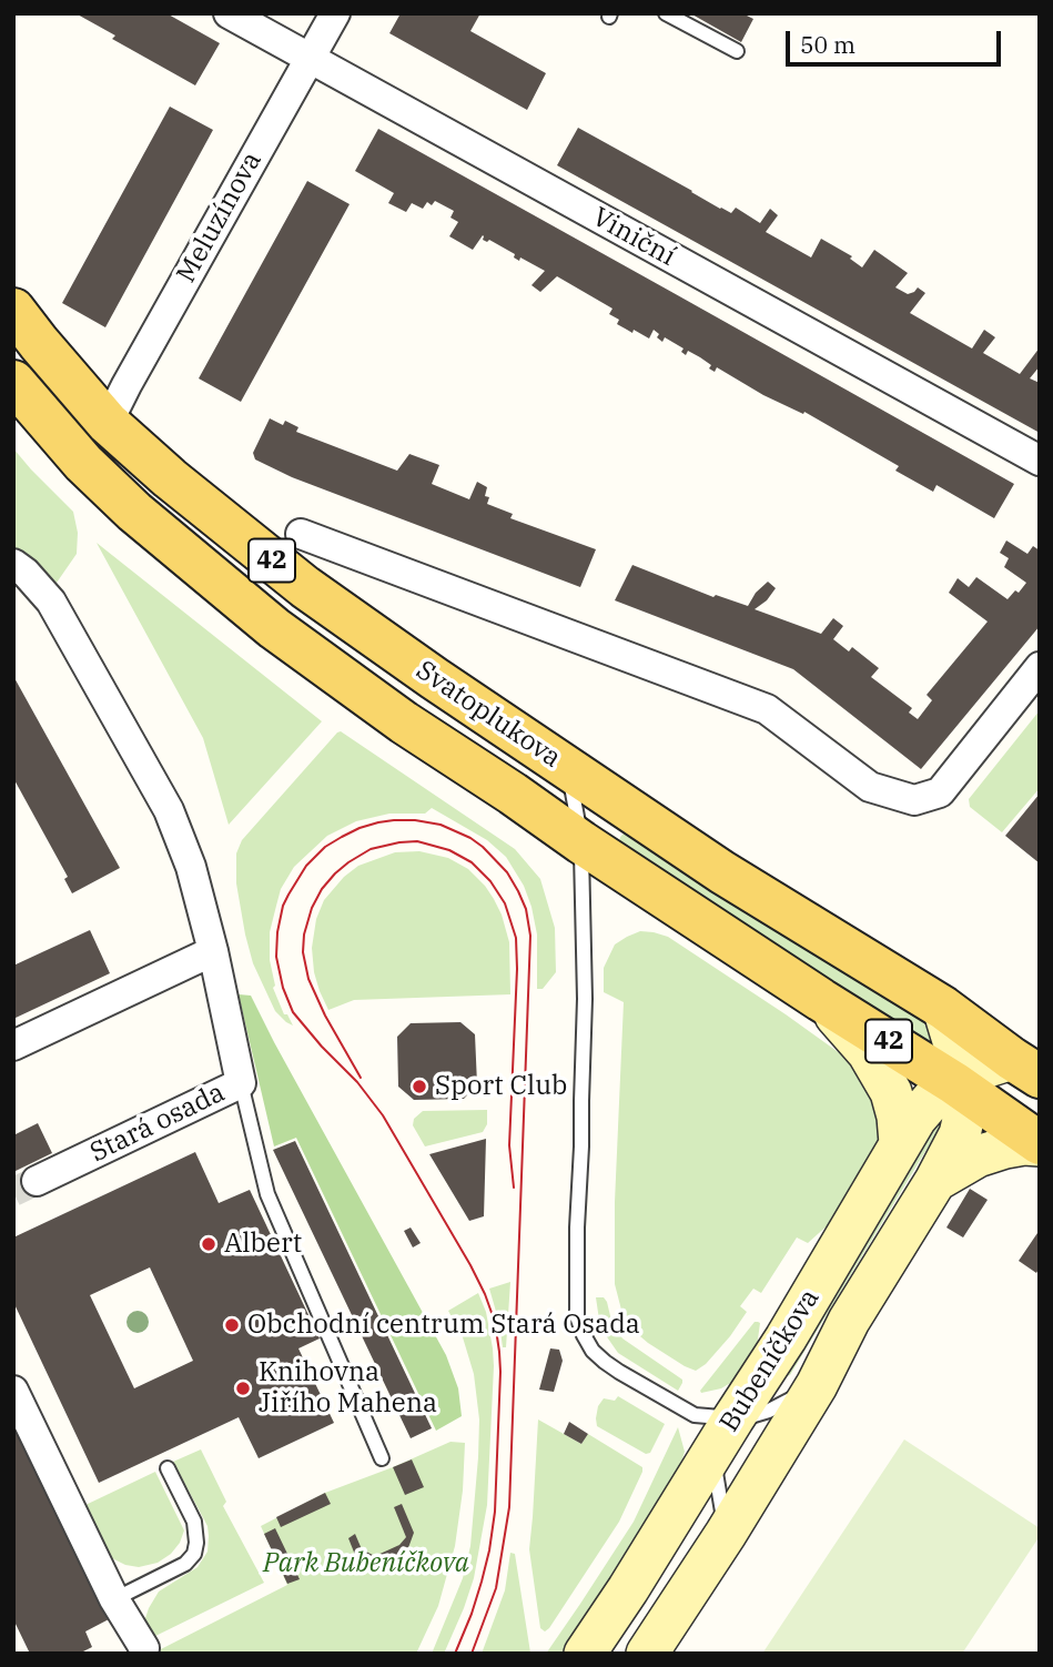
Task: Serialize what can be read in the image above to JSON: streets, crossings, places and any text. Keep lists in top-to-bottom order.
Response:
{
  "streets": {
    "main road": ["42", "Svatoplukova"],
    "street": [
      "Meluzínova",
      "Viniční",
      "Stará osada",
      "Bubeníčkova"
    ]
  },
  "crossings": [
    ["Meluzínova", "Viniční"],
    ["Meluzínova", "Svatoplukova"],
    ["42", "Svatoplukova"],
    ["42", "Bubeníčkova"],
    ["Svatoplukova", "Bubeníčkova"]
  ],
  "parks": ["Park Bubeníčkova"],
  "places": [
    "Sport Club",
    "Albert",
    "Obchodní centrum Stará Osada",
    "Knihovna Jiřího Mahena"
  ],
  "scale_bar": "50 m"
}
